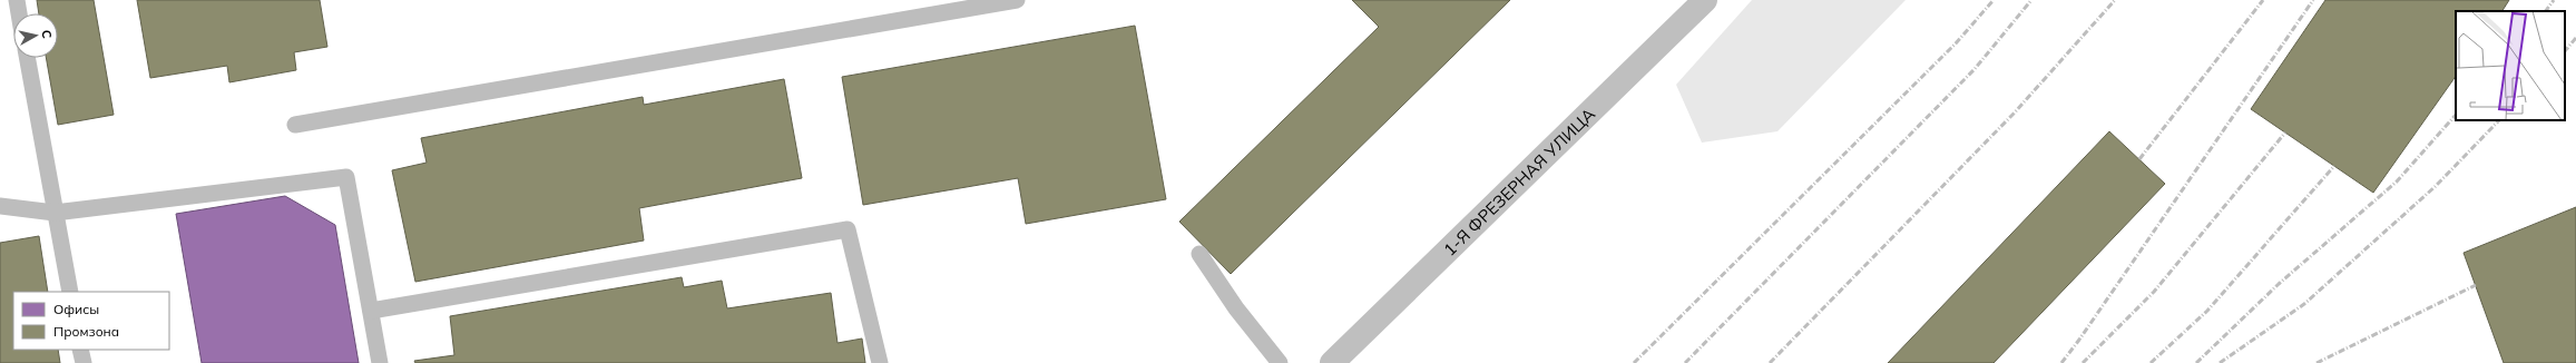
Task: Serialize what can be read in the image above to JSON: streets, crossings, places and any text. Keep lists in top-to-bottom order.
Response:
{
  "streets": {
    "street": ["1-Я ФРЕЗЕРНАЯ УЛИЦА"]
  },
  "legend": ["Офисы", "Промзона"],
  "north": "right"
}
